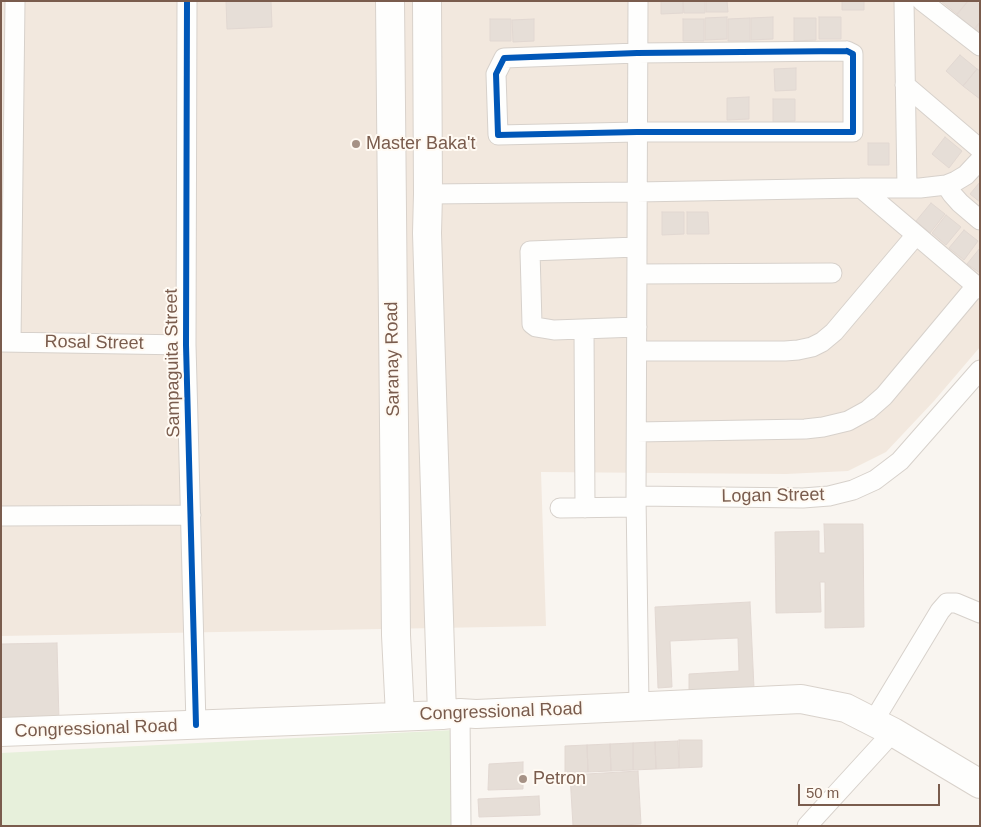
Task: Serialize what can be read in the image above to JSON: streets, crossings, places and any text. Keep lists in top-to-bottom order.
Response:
{
  "streets": {
    "street": [
      "Rosal Street",
      "Saranay Road",
      "Sampaguita Street",
      "Logan Street",
      "Congressional Road"
    ]
  },
  "crossings": [
    ["Rosal Street", "Sampaguita Street"],
    ["Saranay Road", "Congressional Road"],
    ["Sampaguita Street", "Congressional Road"]
  ],
  "places": ["Master Baka't", "Petron"],
  "scale_bar": "50 m"
}
